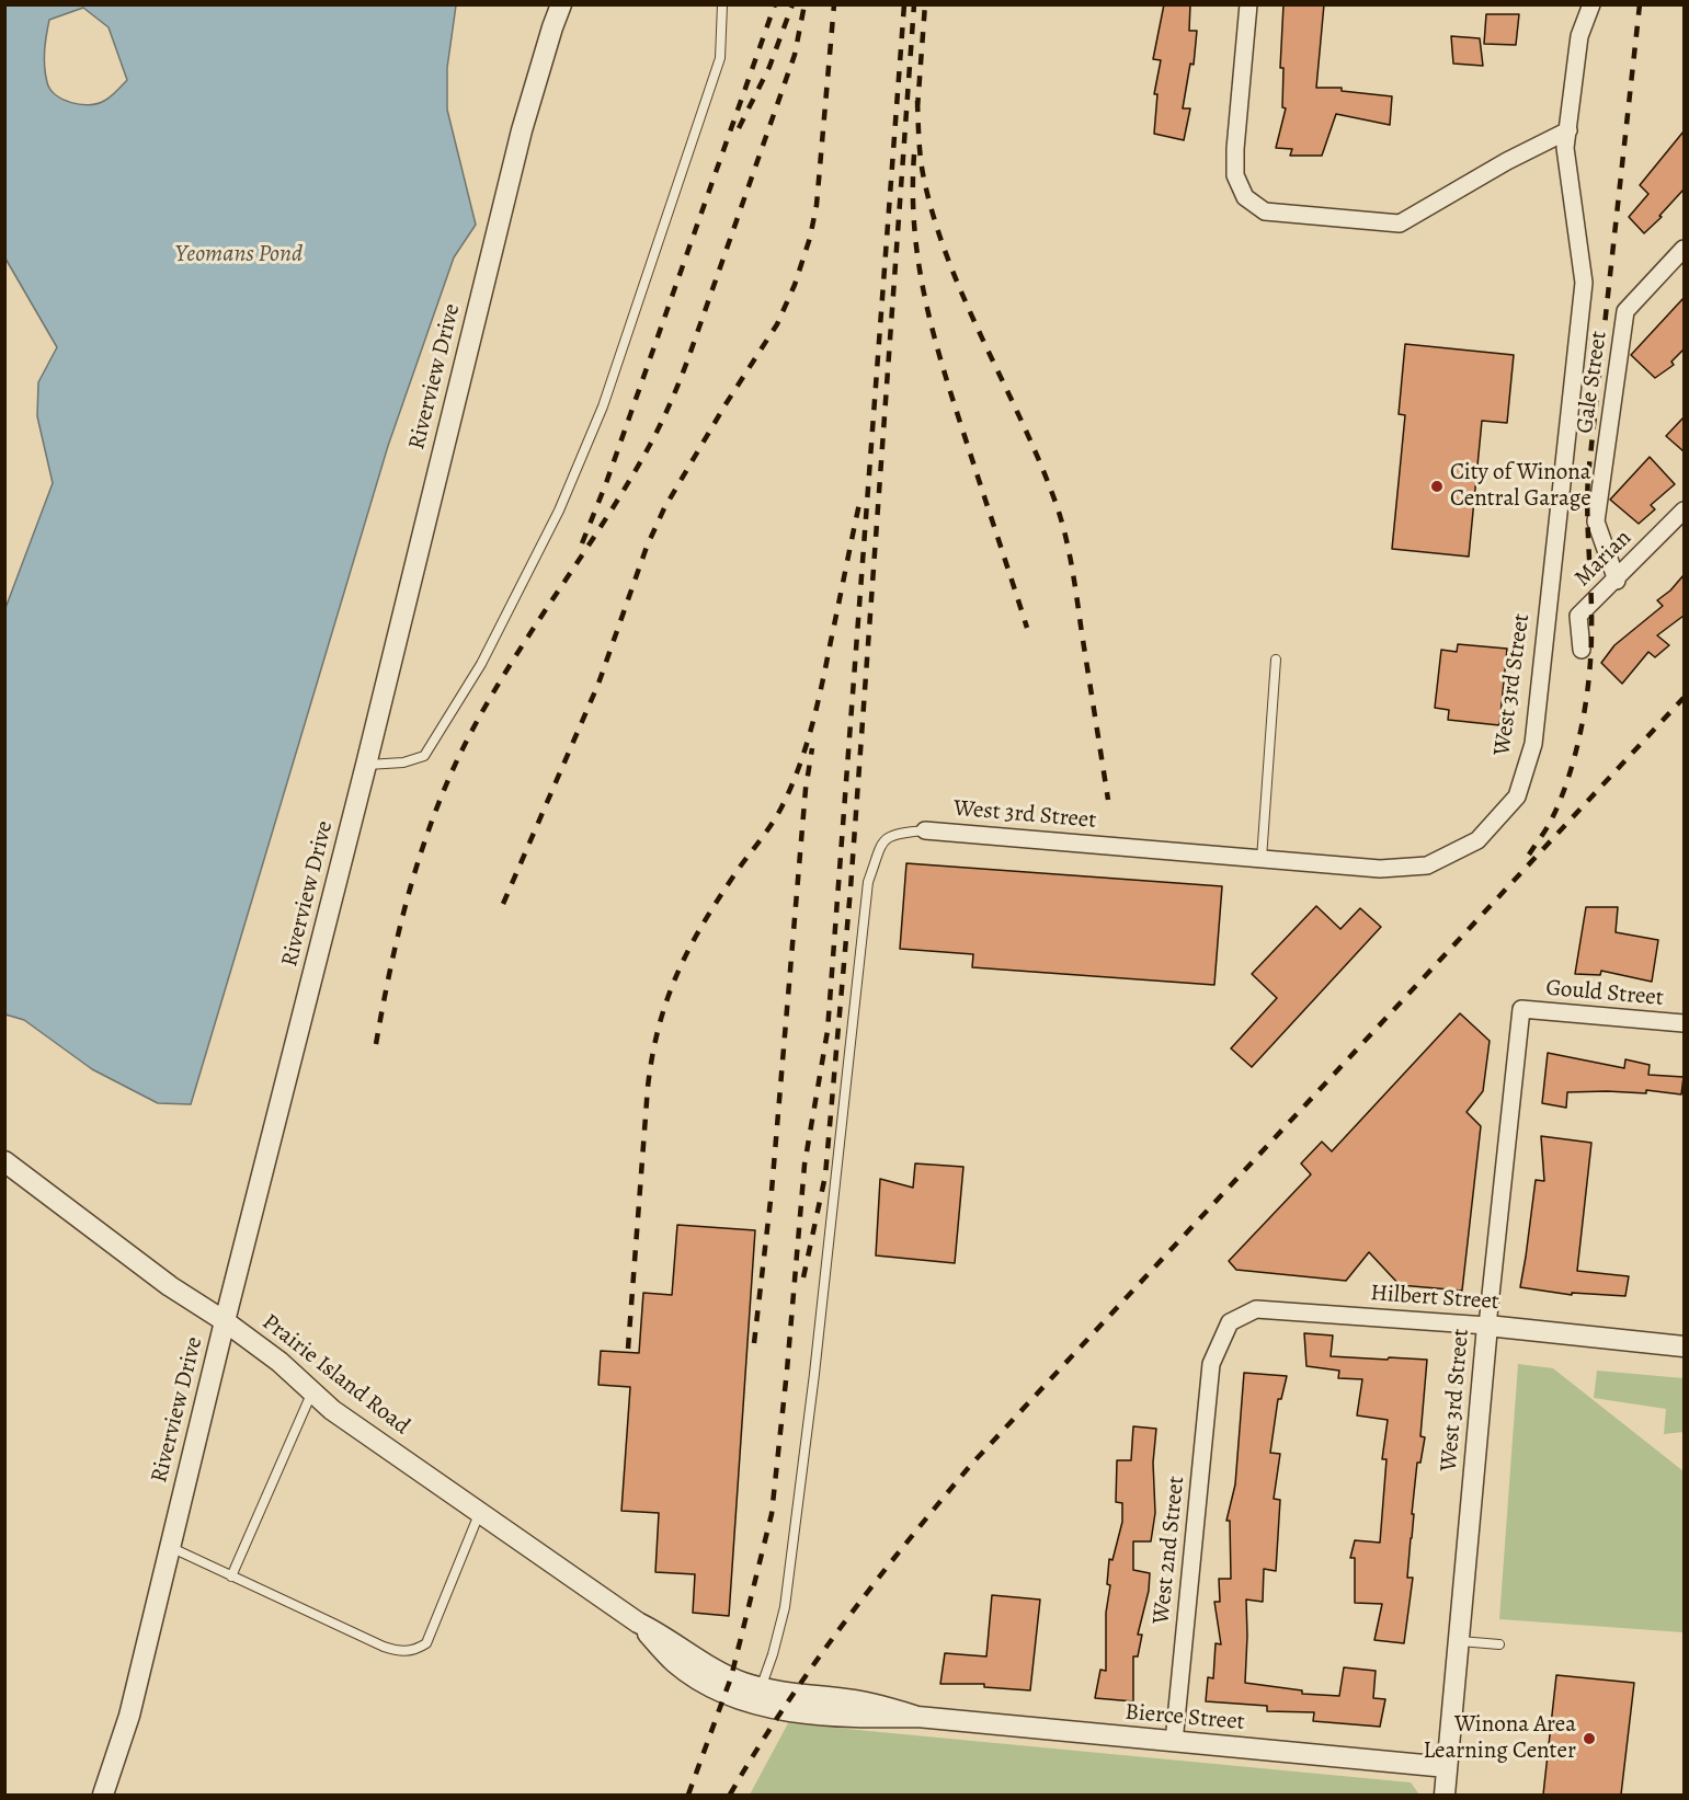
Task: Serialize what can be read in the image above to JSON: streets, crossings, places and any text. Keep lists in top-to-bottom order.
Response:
{
  "streets": {
    "street": [
      "Riverview Drive",
      "Gale Street",
      "Marian",
      "West 3rd Street",
      "Gould Street",
      "Hilbert Street",
      "Prairie Island Road",
      "West 2nd Street",
      "Bierce Street"
    ]
  },
  "crossings": [
    ["Riverview Drive", "Prairie Island Road"],
    ["Gale Street", "Marian"],
    ["West 3rd Street", "Gould Street"],
    ["West 3rd Street", "Hilbert Street"],
    ["West 3rd Street", "Bierce Street"],
    ["Hilbert Street", "West 2nd Street"],
    ["Prairie Island Road", "Bierce Street"],
    ["West 2nd Street", "Bierce Street"]
  ],
  "water": ["Yeomans Pond"],
  "places": ["City of Winona Central Garage", "Winona Area Learning Center"]
}
